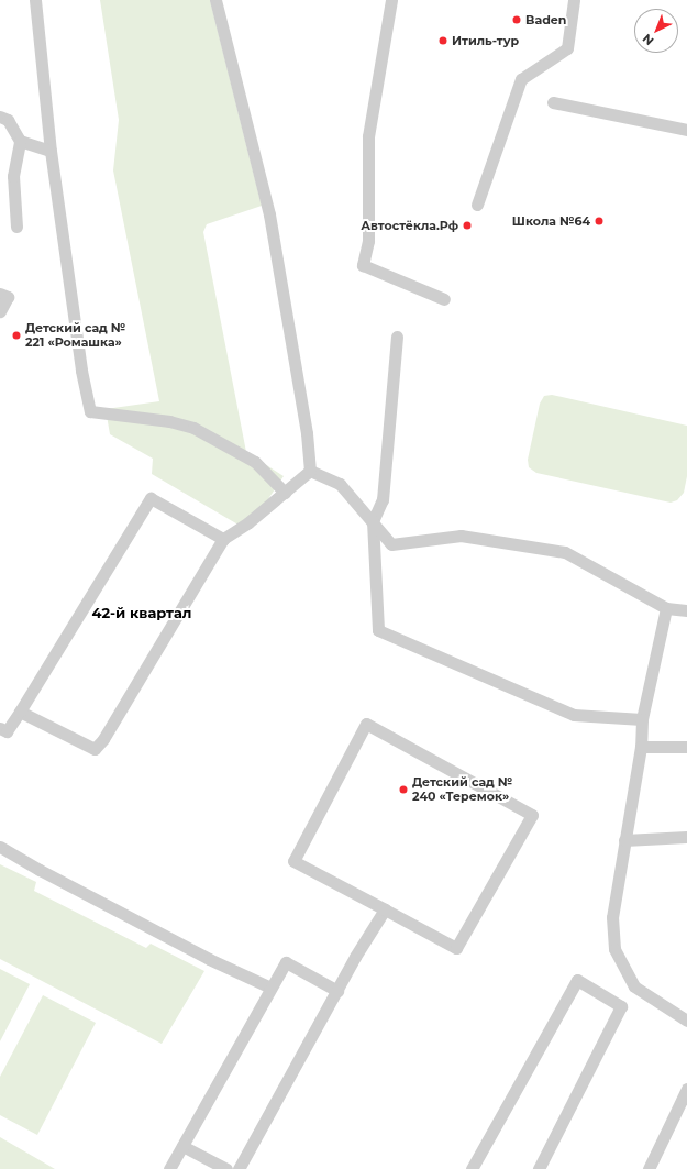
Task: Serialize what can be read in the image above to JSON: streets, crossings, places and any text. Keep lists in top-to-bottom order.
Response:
{
  "districts": ["42-й квартал"],
  "places": [
    "Baden",
    "Итиль-тур",
    "Школа №64",
    "Автостёкла.Рф",
    "Детский сад № 221 «Ромашка»",
    "Детский сад № 240 «Теремок»"
  ],
  "north": "bottom left"
}
